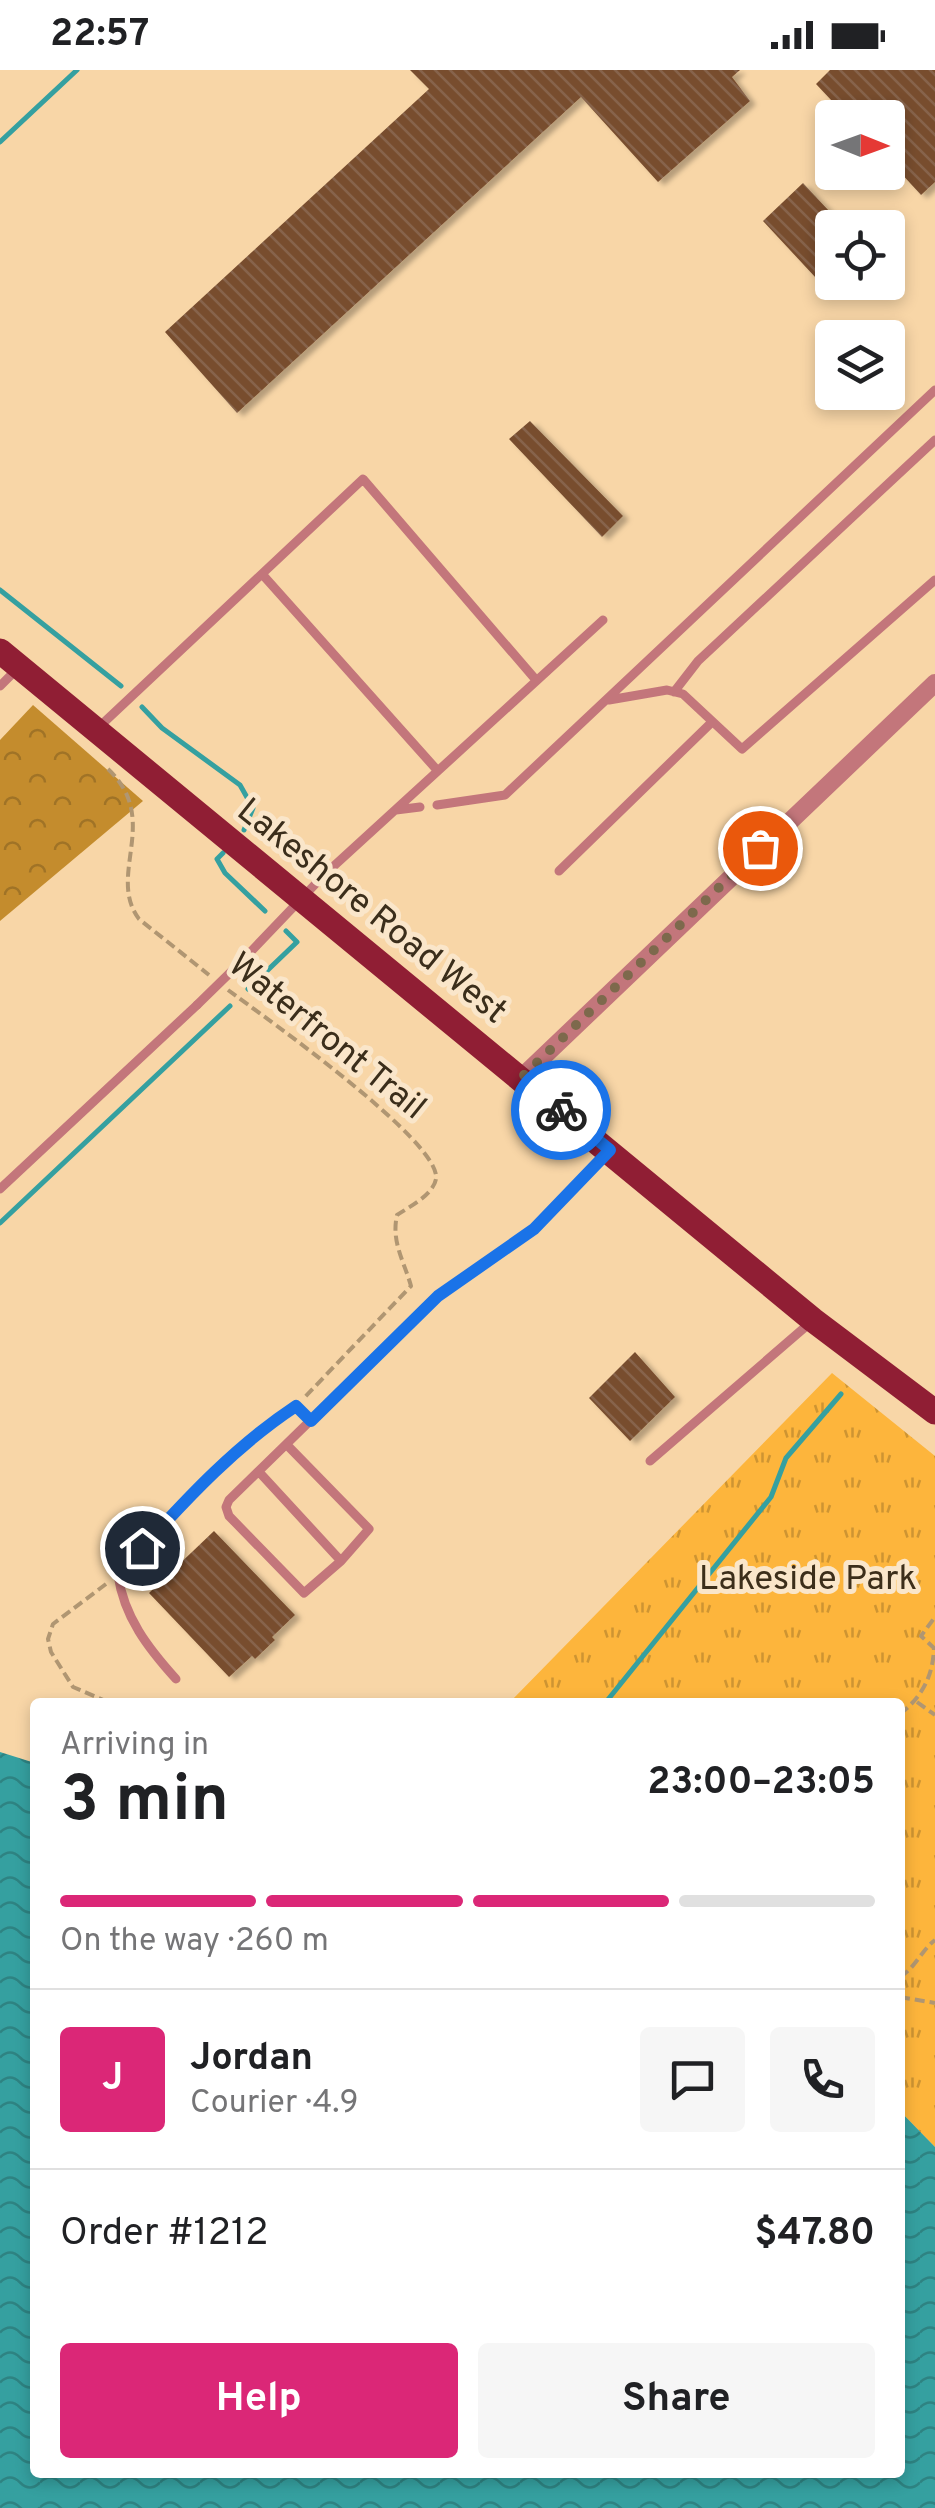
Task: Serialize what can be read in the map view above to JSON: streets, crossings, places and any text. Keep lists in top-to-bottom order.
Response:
{
  "streets": {
    "main road": ["Lakeshore Road West"],
    "path": ["Waterfront Trail"]
  },
  "parks": ["Lakeside Park"],
  "north": "right",
  "page": {
    "status": "22:57",
    "heading": ["3 min", "Arriving in", "23:00–23:05"],
    "panel": [
      "Jordan",
      "Courier · 4.9",
      "Order #1212",
      "$47.80"
    ],
    "bar": "On the way · 260 m",
    "round": "J",
    "buttons": ["Help", "Share"]
  }
}
